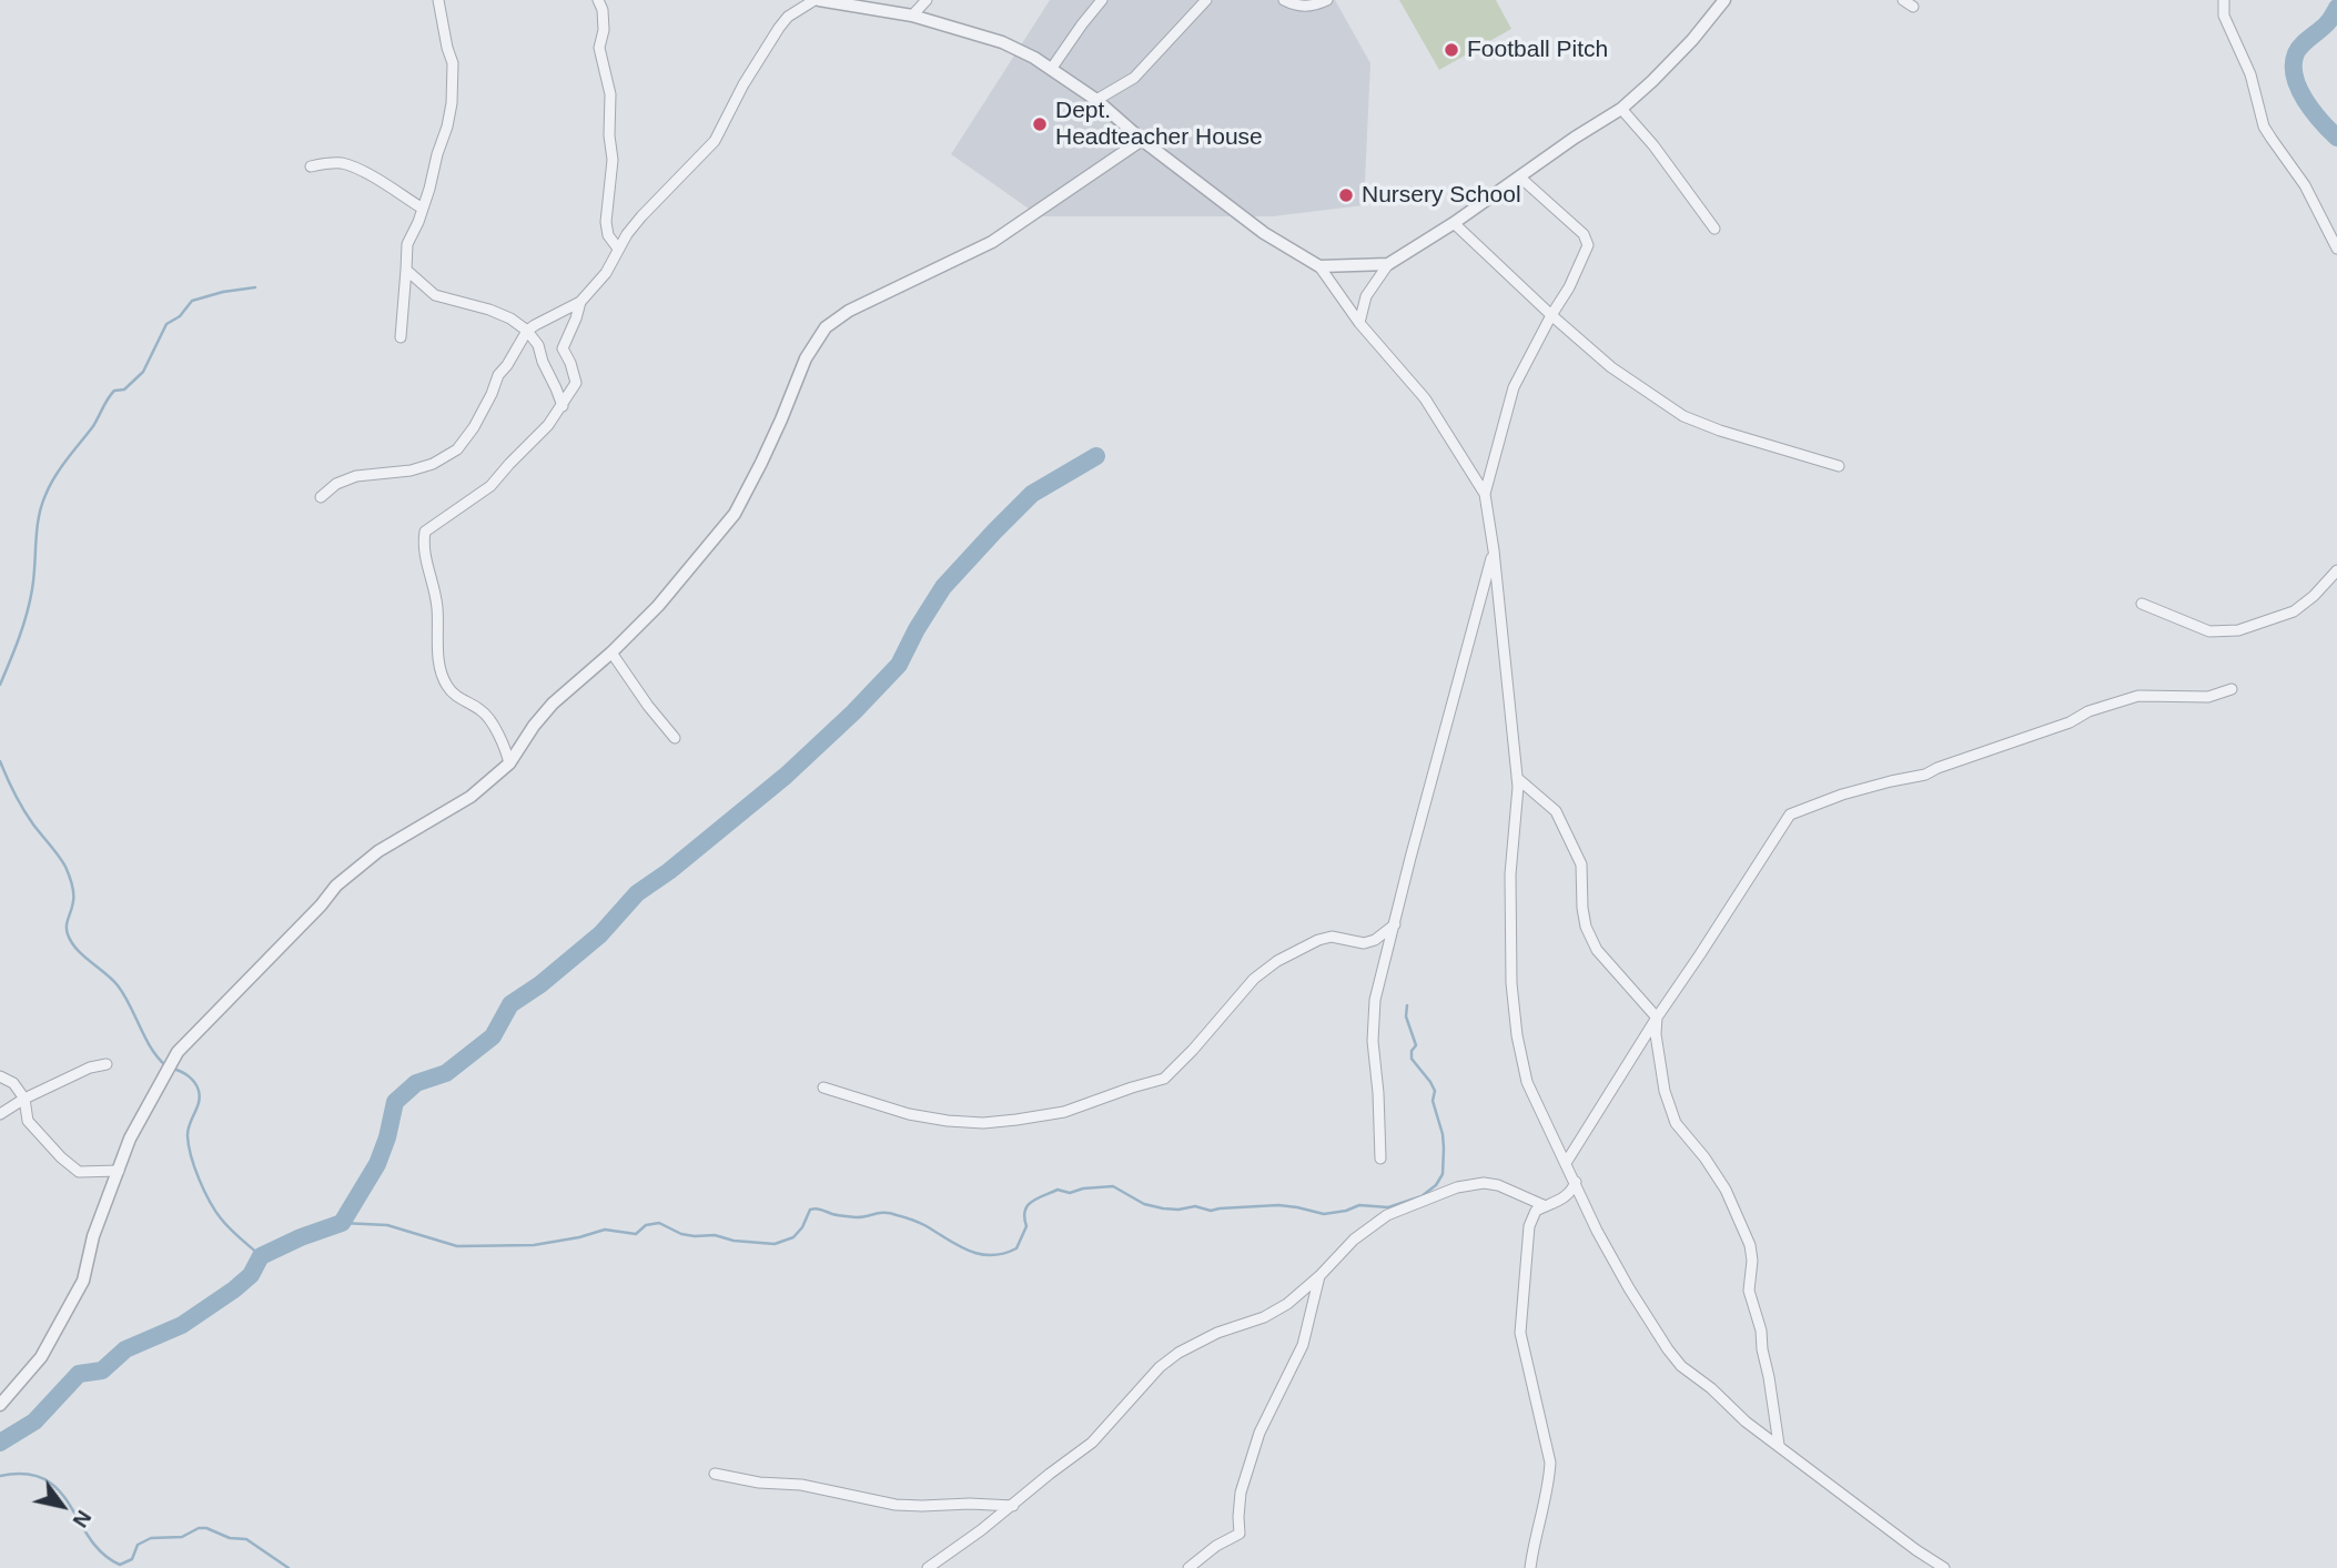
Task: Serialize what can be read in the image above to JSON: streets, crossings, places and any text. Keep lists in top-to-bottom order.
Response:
{
  "places": ["Football Pitch", "Dept. Headteacher House", "Nursery School"],
  "north": "bottom right"
}
